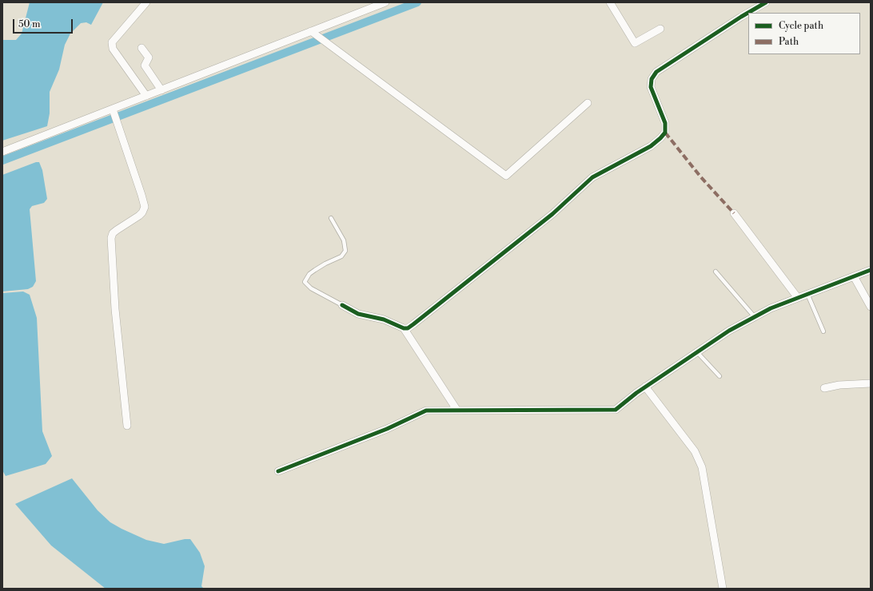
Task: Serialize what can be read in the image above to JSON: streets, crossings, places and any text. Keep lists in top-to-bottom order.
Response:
{
  "legend": ["Cycle path", "Path"],
  "scale_bar": "50 m"
}
